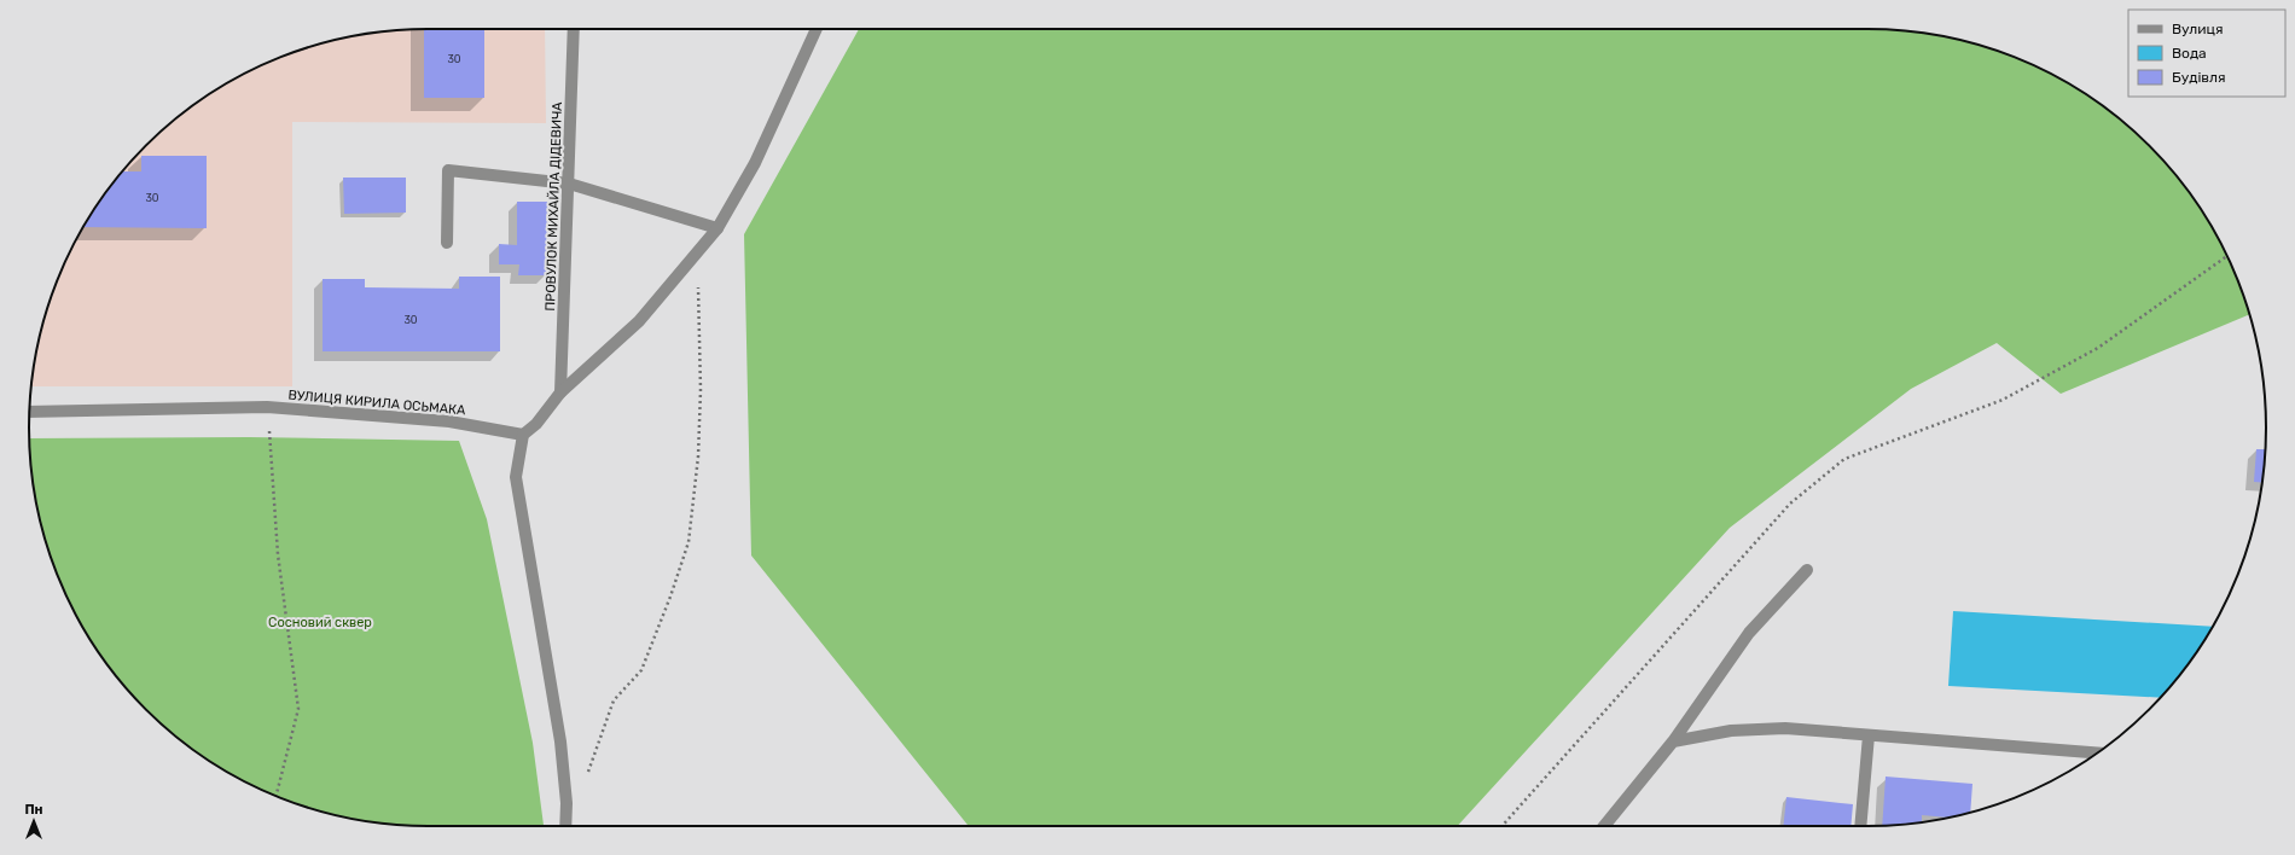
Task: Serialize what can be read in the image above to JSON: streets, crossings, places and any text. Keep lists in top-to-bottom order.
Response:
{
  "streets": {
    "street": ["ПРОВУЛОК МИХАЙЛА ДІДЕВИЧА", "ВУЛИЦЯ КИРИЛА ОСЬМАКА"]
  },
  "parks": ["Сосновий сквер"],
  "house_numbers": ["30", "30", "30"],
  "legend": ["Вулиця", "Вода", "Будівля"],
  "north": "top"
}
